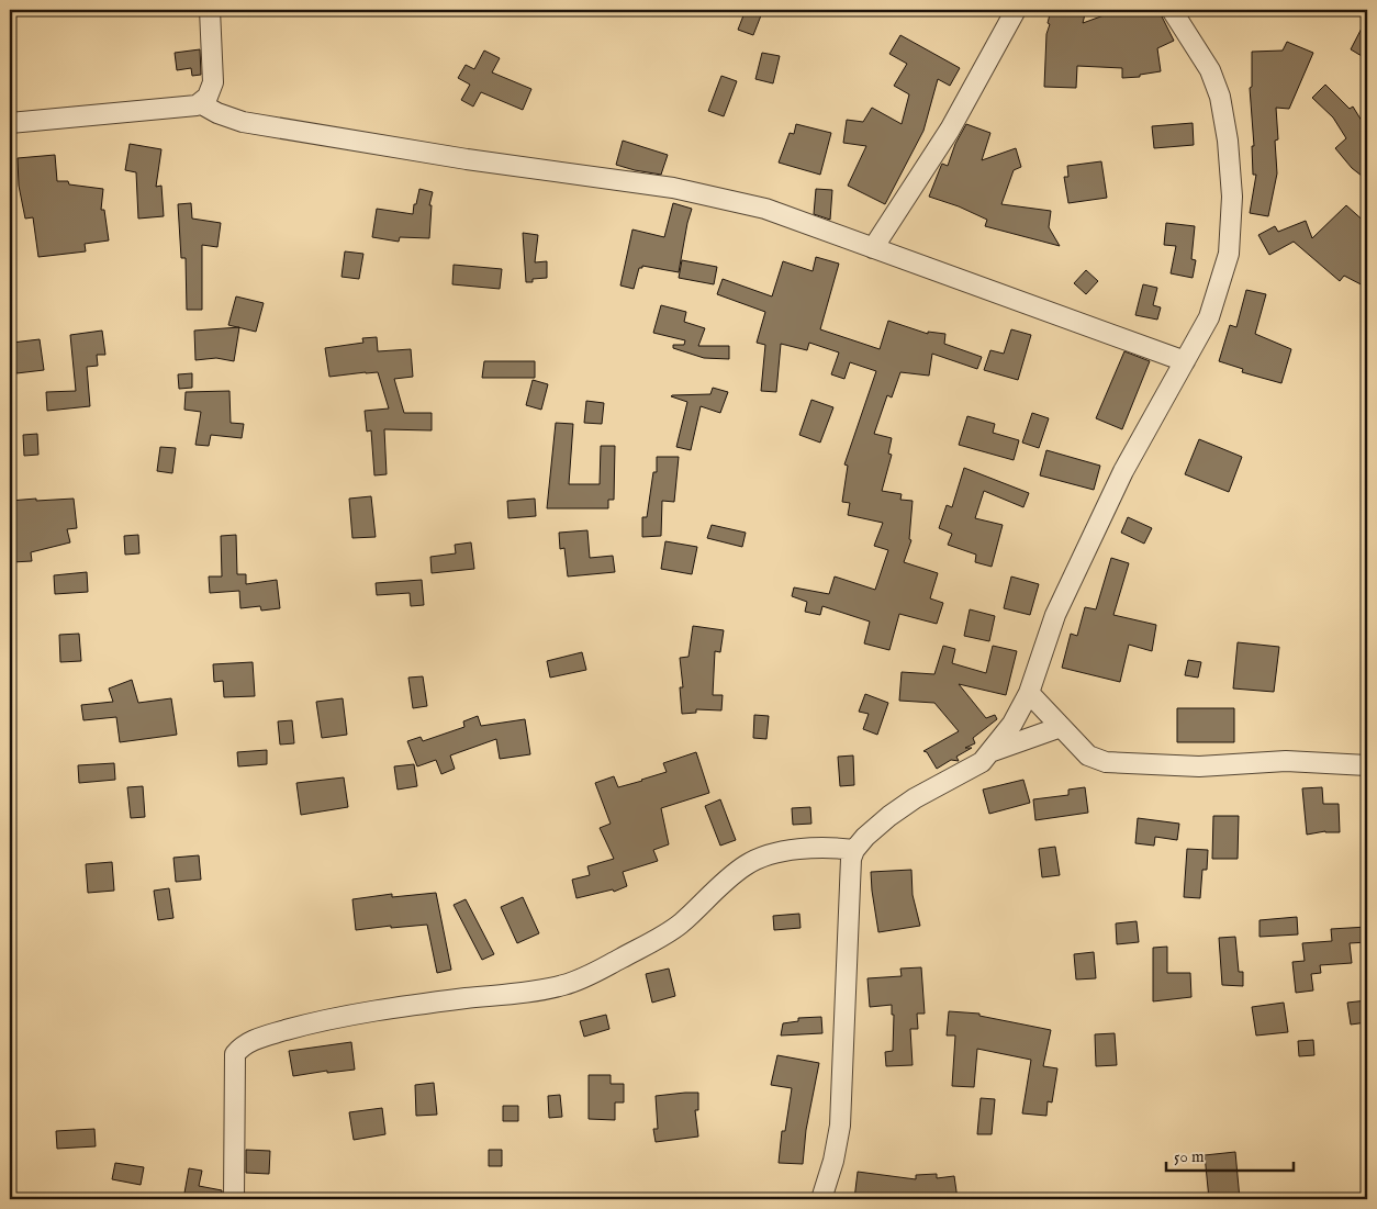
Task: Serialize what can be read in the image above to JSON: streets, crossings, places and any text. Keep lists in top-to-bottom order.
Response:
{
  "scale_bar": "50 m"
}
